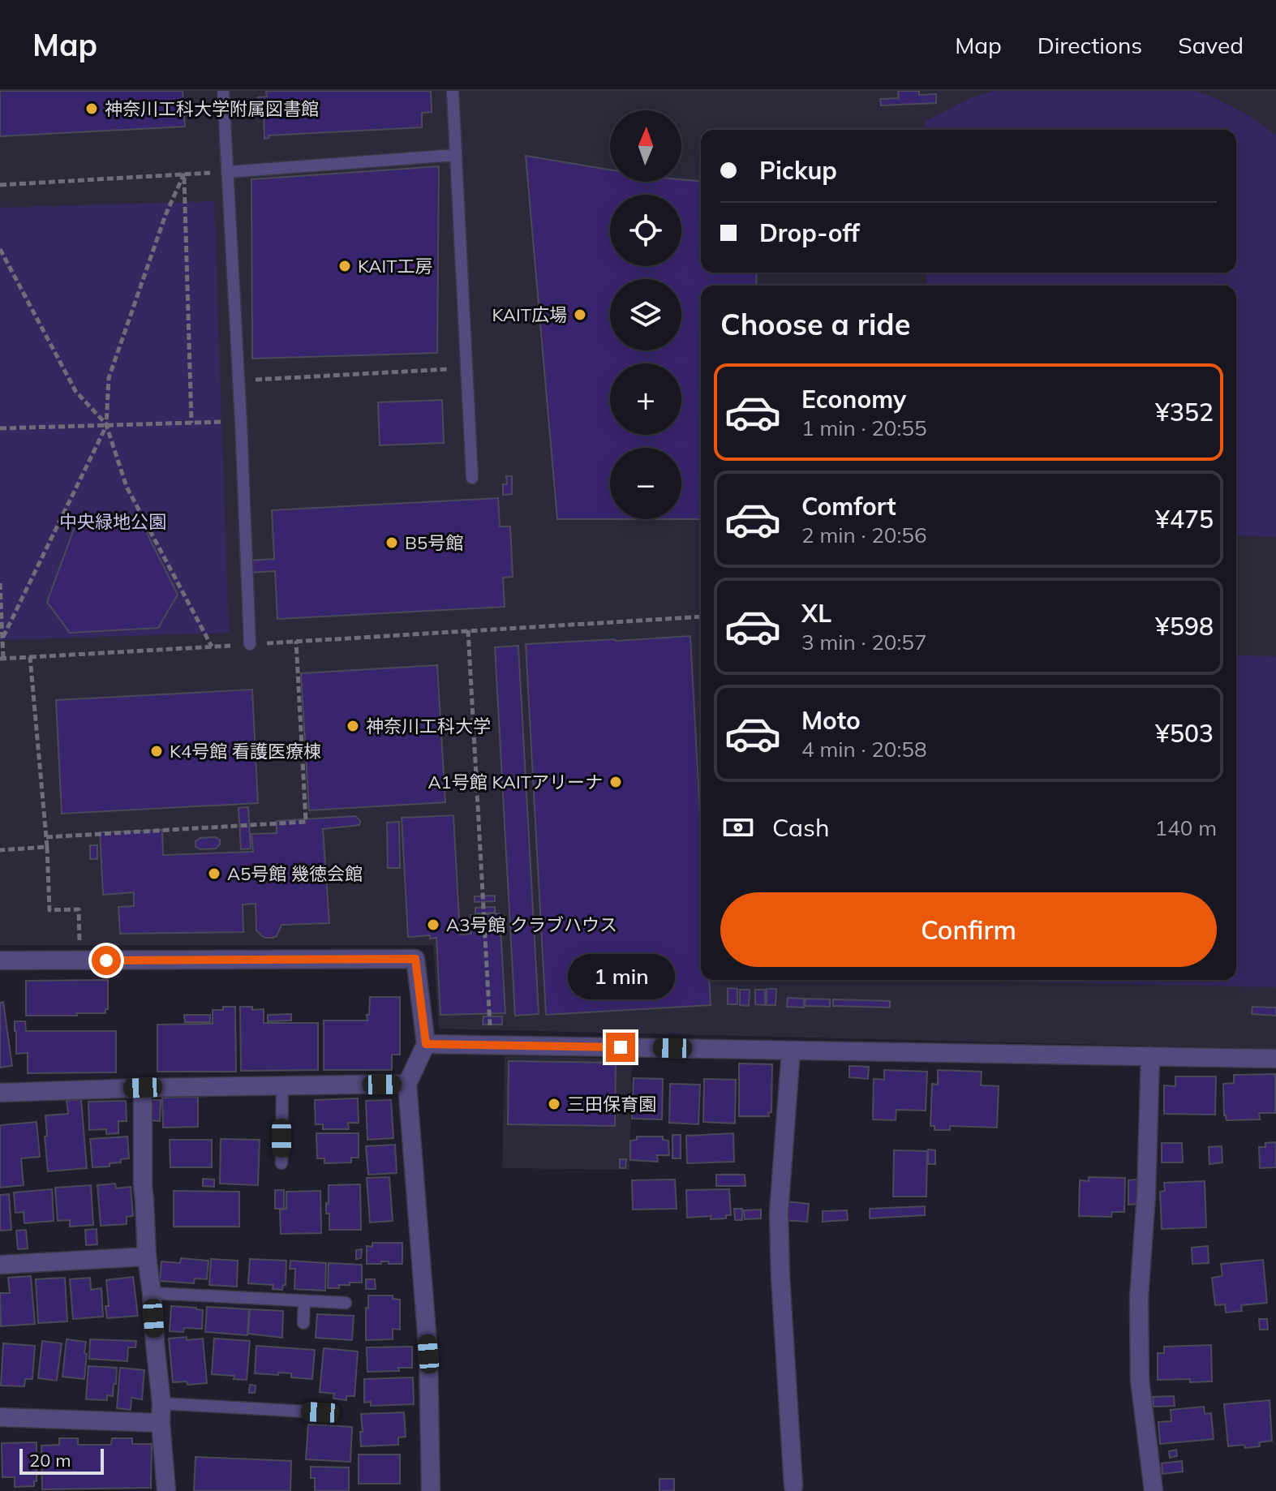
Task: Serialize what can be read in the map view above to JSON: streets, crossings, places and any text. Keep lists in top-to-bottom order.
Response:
{
  "parks": ["中央緑地公園"],
  "places": [
    "神奈川工科大学附属図書館",
    "KAIT工房",
    "KAIT広場",
    "B5号館",
    "神奈川工科大学",
    "K4号館 看護医療棟",
    "A1号館 KAITアリーナ",
    "A5号館 幾徳会館",
    "A3号館 クラブハウス",
    "三田保育園"
  ],
  "scale_bar": "20 m",
  "north": "top",
  "page": {
    "header": "Map",
    "nav": ["Map", "Directions", "Saved"],
    "map_buttons": ["+", "−"],
    "banner": ["Pickup", "Drop-off"],
    "heading": "Choose a ride",
    "list": [
      {
        "name": "Economy",
        "note": "1 min · 20:55",
        "value": "¥352"
      },
      {
        "name": "Comfort",
        "note": "2 min · 20:56",
        "value": "¥475"
      },
      {
        "name": "XL",
        "note": "3 min · 20:57",
        "value": "¥598"
      },
      {
        "name": "Moto",
        "note": "4 min · 20:58",
        "value": "¥503"
      }
    ],
    "pay": ["Cash", "140 m"],
    "buttons": "Confirm",
    "bubble": "1 min",
    "scale": "20 m"
  }
}
